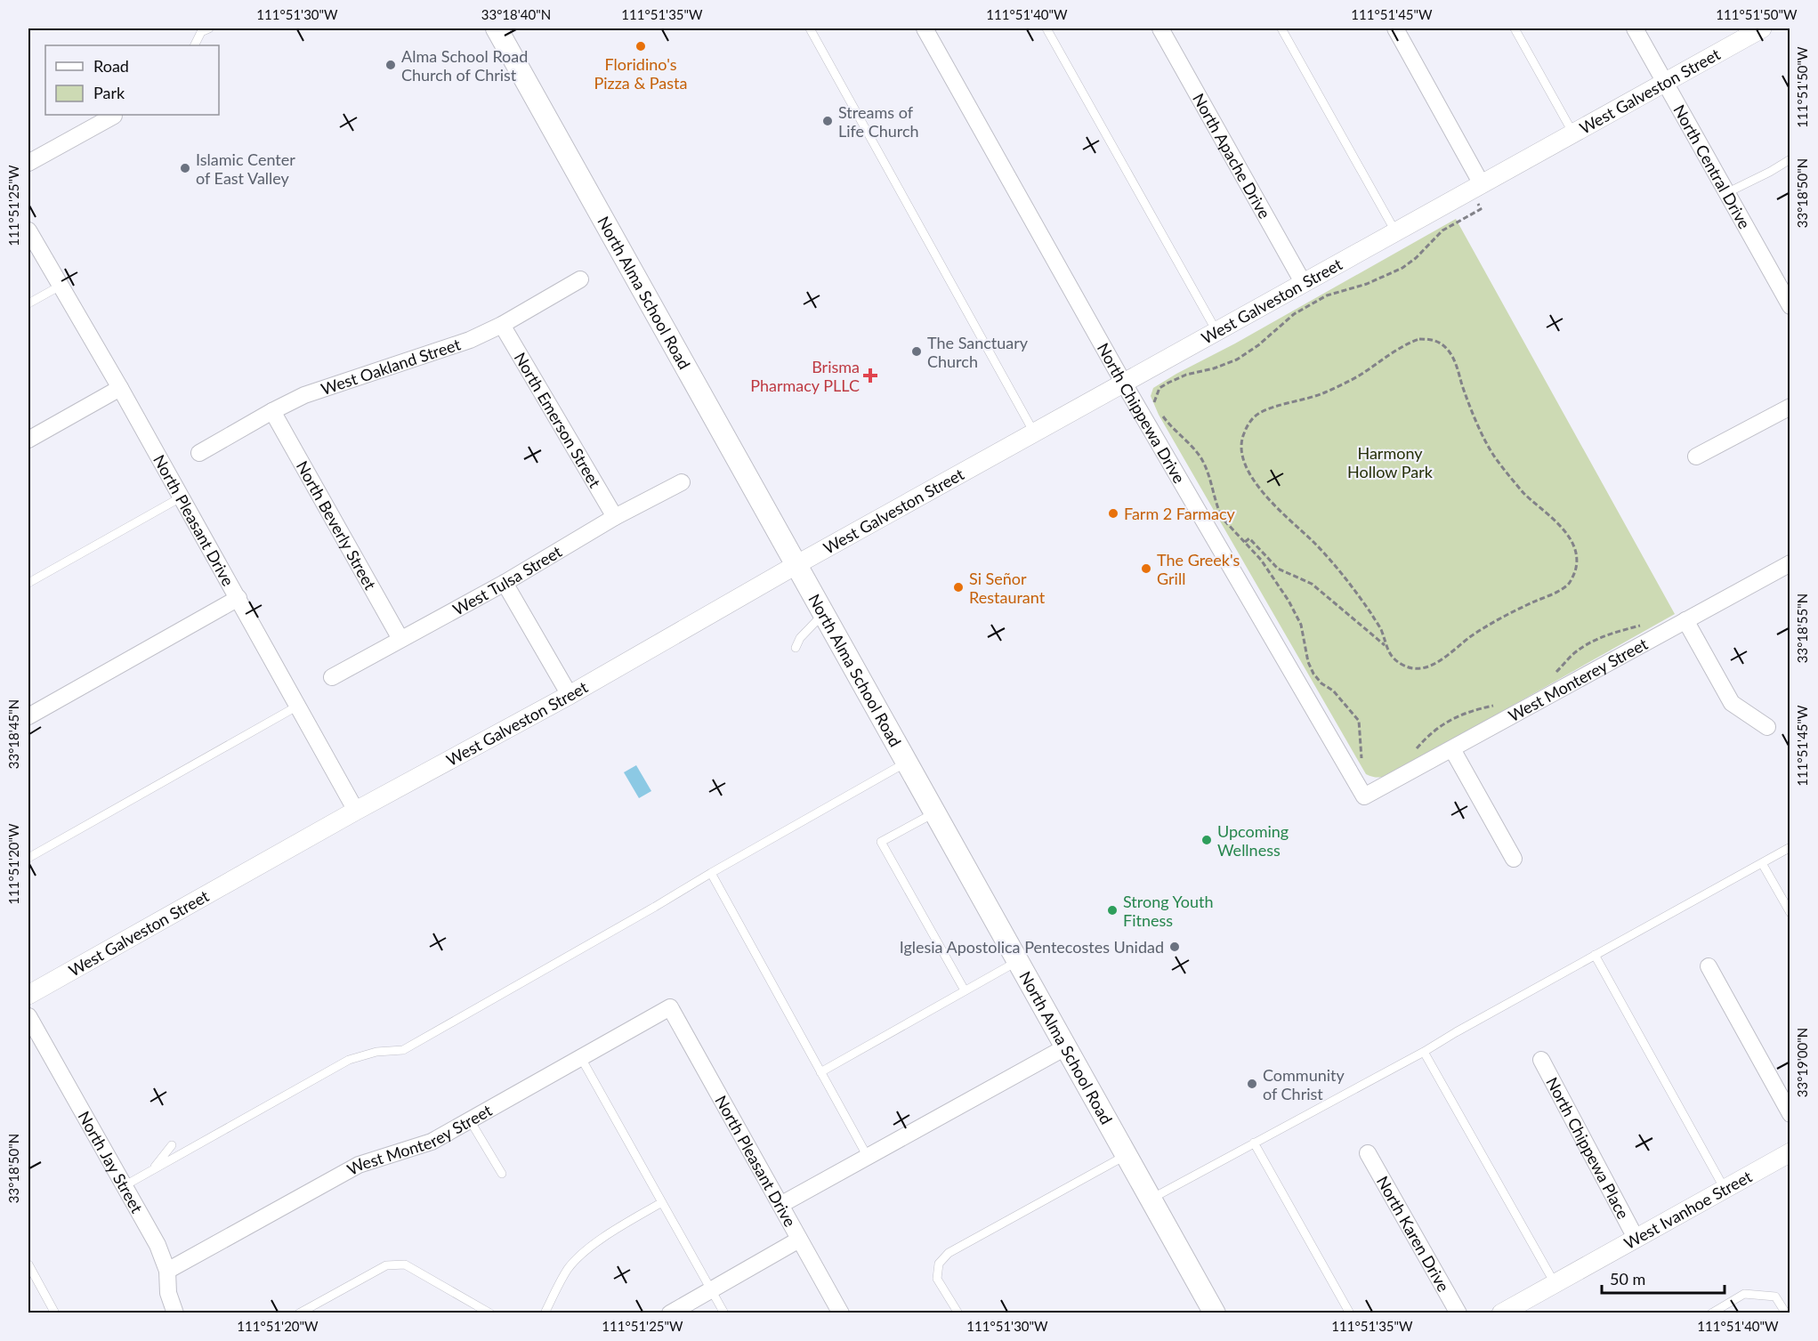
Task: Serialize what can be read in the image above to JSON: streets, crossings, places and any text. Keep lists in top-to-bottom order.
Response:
{
  "streets": {
    "main road": ["North Alma School Road"],
    "street": [
      "West Galveston Street",
      "North Apache Drive",
      "North Central Drive",
      "West Oakland Street",
      "North Chippewa Drive",
      "North Emerson Street",
      "North Pleasant Drive",
      "North Beverly Street",
      "West Tulsa Street",
      "West Monterey Street",
      "North Chippewa Place",
      "North Jay Street",
      "West Ivanhoe Street",
      "North Karen Drive"
    ]
  },
  "crossings": [
    ["West Galveston Street", "North Apache Drive"],
    ["West Galveston Street", "North Central Drive"],
    ["West Galveston Street", "North Alma School Road"],
    ["West Galveston Street", "North Chippewa Drive"],
    ["West Galveston Street", "North Pleasant Drive"],
    ["West Oakland Street", "North Emerson Street"],
    ["West Oakland Street", "North Beverly Street"],
    ["North Chippewa Drive", "West Monterey Street"],
    ["North Emerson Street", "West Tulsa Street"],
    ["North Pleasant Drive", "West Monterey Street"],
    ["North Beverly Street", "West Tulsa Street"],
    ["West Monterey Street", "North Jay Street"],
    ["North Chippewa Place", "West Ivanhoe Street"]
  ],
  "parks": ["Harmony Hollow Park"],
  "places": {
    "other": [
      "Floridino's Pizza & Pasta",
      "Alma School Road Church of Christ",
      "Streams of Life Church",
      "Islamic Center of East Valley",
      "The Sanctuary Church",
      "Farm 2 Farmacy",
      "The Greek's Grill",
      "Si Señor Restaurant",
      "Upcoming Wellness",
      "Strong Youth Fitness",
      "Iglesia Apostolica Pentecostes Unidad",
      "Community of Christ"
    ],
    "health": ["Brisma Pharmacy PLLC"]
  },
  "legend": ["Road", "Park"],
  "scale_bar": "50 m",
  "coordinates": [
    "111°51'30\"W",
    "33°18'40\"N",
    "111°51'35\"W",
    "111°51'40\"W",
    "111°51'45\"W",
    "111°51'50\"W",
    "33°18'50\"N",
    "111°51'25\"W",
    "33°18'55\"N",
    "33°18'45\"N",
    "111°51'20\"W",
    "33°19'00\"N"
  ]
}
